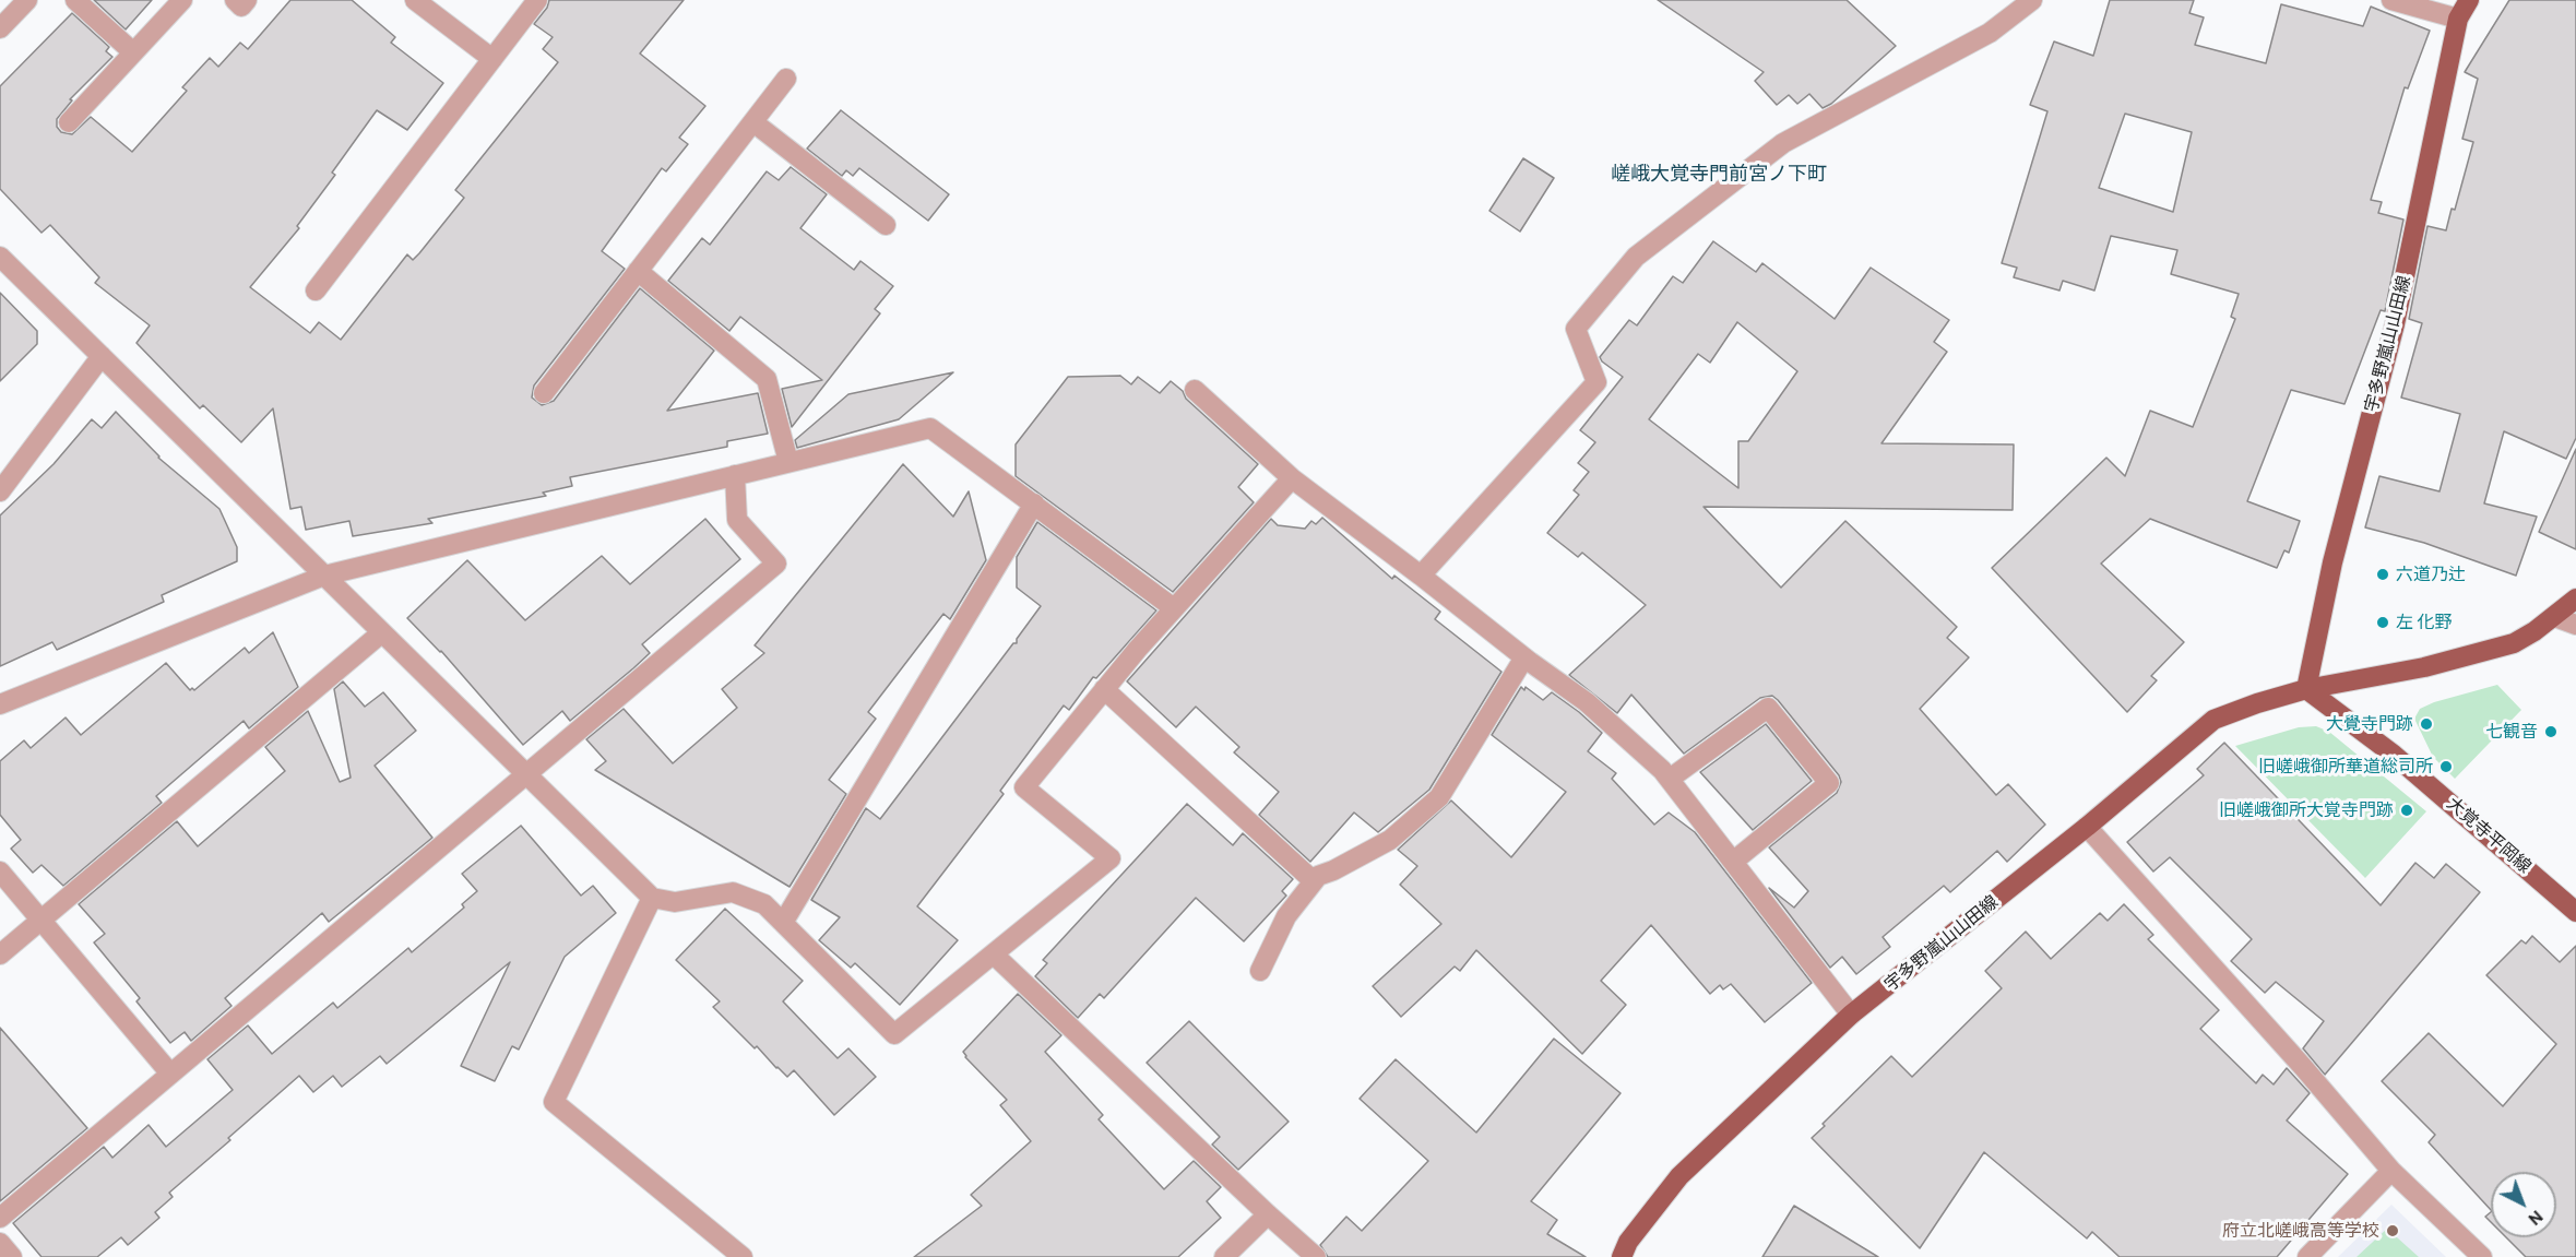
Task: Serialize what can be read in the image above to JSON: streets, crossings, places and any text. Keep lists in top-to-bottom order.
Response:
{
  "streets": {
    "main road": ["宇多野嵐山山田線", "大覚寺平岡線"]
  },
  "crossings": [
    ["宇多野嵐山山田線", "大覚寺平岡線"]
  ],
  "districts": ["嵯峨大覚寺門前宮ノ下町"],
  "places": [
    "六道乃辻",
    "左 化野",
    "大覺寺門跡",
    "七観音",
    "旧嵯峨御所華道総司所",
    "旧嵯峨御所大覚寺門跡",
    "府立北嵯峨高等学校"
  ],
  "north": "bottom right"
}
